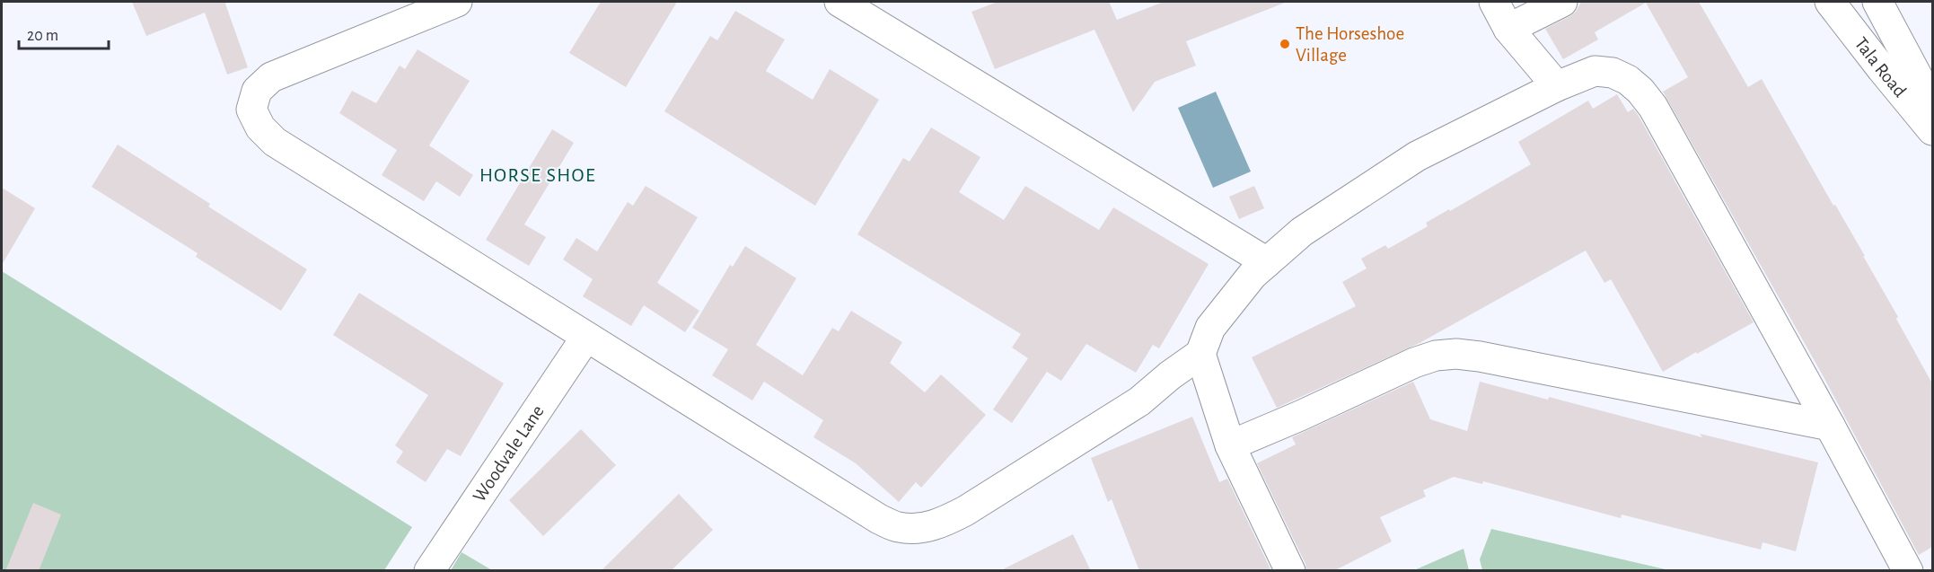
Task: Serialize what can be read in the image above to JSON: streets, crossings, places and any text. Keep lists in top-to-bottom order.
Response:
{
  "streets": {
    "street": ["Tala Road", "Woodvale Lane"]
  },
  "districts": ["HORSE SHOE"],
  "places": ["The Horseshoe Village"],
  "scale_bar": "20 m"
}
